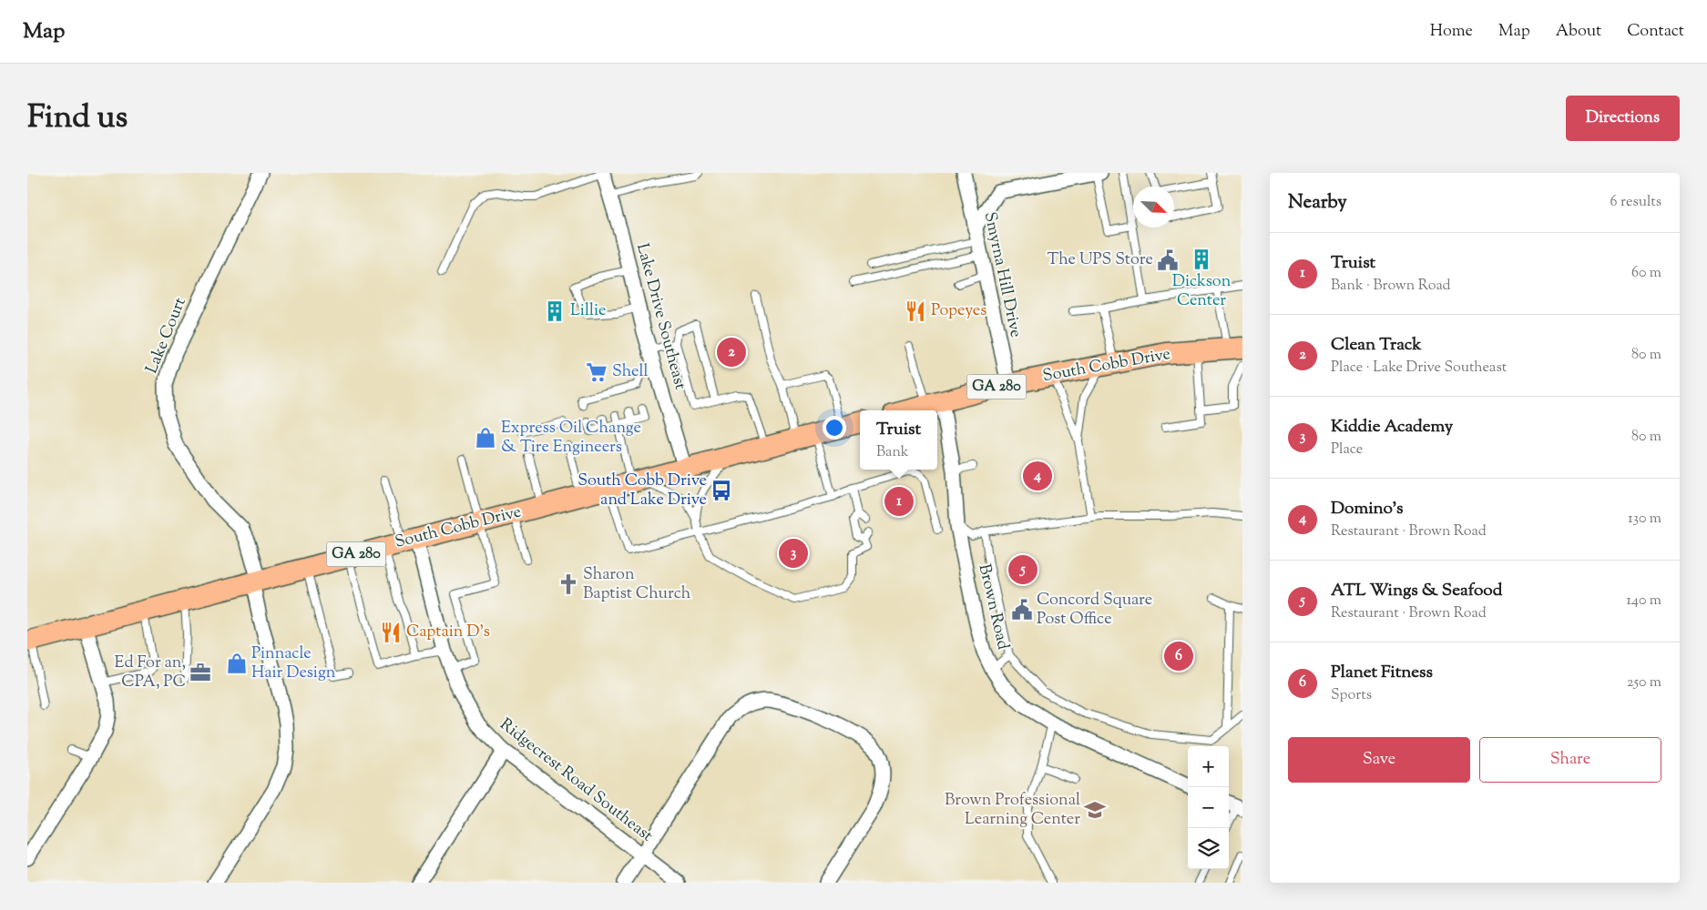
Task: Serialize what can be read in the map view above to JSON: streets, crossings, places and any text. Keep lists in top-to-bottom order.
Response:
{
  "streets": {
    "main road": ["South Cobb Drive", "GA 280"],
    "street": [
      "Smyrna Hill Drive",
      "Lake Drive Southeast",
      "Lake Court",
      "Brown Road",
      "Ridgecrest Road Southeast"
    ]
  },
  "crossings": [
    ["Smyrna Hill Drive", "South Cobb Drive"],
    ["Lake Drive Southeast", "South Cobb Drive"],
    ["Lake Court", "South Cobb Drive"],
    ["South Cobb Drive", "Brown Road"],
    ["South Cobb Drive", "Ridgecrest Road Southeast"]
  ],
  "places": {
    "building": ["Dickson Center", "Lillie"],
    "public building": ["The UPS Store", "Concord Square Post Office"],
    "restaurant": ["Popeyes", "Captain D's"],
    "supermarket": ["Shell"],
    "shop": ["Express Oil Change & Tire Engineers", "Pinnacle Hair Design"],
    "bus stop": ["South Cobb Drive and Lake Drive"],
    "church": ["Sharon Baptist Church"],
    "office": ["Ed For an, CPA, PC"],
    "school or university": ["Brown Professional Learning Center"]
  },
  "north": "bottom right",
  "page": {
    "header": "Map",
    "nav": [
      "Home",
      "Map",
      "About",
      "Contact"
    ],
    "title": "Find us",
    "buttons": [
      "Directions",
      ["Save", "Share"]
    ],
    "heading": ["Nearby", "6 results"],
    "list": [
      {
        "mark": "1",
        "name": "Truist",
        "note": "Bank · Brown Road",
        "value": "60 m"
      },
      {
        "mark": "2",
        "name": "Clean Track",
        "note": "Place · Lake Drive Southeast",
        "value": "80 m"
      },
      {
        "mark": "3",
        "name": "Kiddie Academy",
        "note": "Place",
        "value": "80 m"
      },
      {
        "mark": "4",
        "name": "Domino's",
        "note": "Restaurant · Brown Road",
        "value": "130 m"
      },
      {
        "mark": "5",
        "name": "ATL Wings & Seafood",
        "note": "Restaurant · Brown Road",
        "value": "140 m"
      },
      {
        "mark": "6",
        "name": "Planet Fitness",
        "note": "Sports",
        "value": "250 m"
      }
    ],
    "pins": [
      "2",
      "4",
      "1",
      "3",
      "5",
      "6"
    ],
    "popup": ["Truist", "Bank"],
    "map_buttons": ["+", "−"]
  }
}
